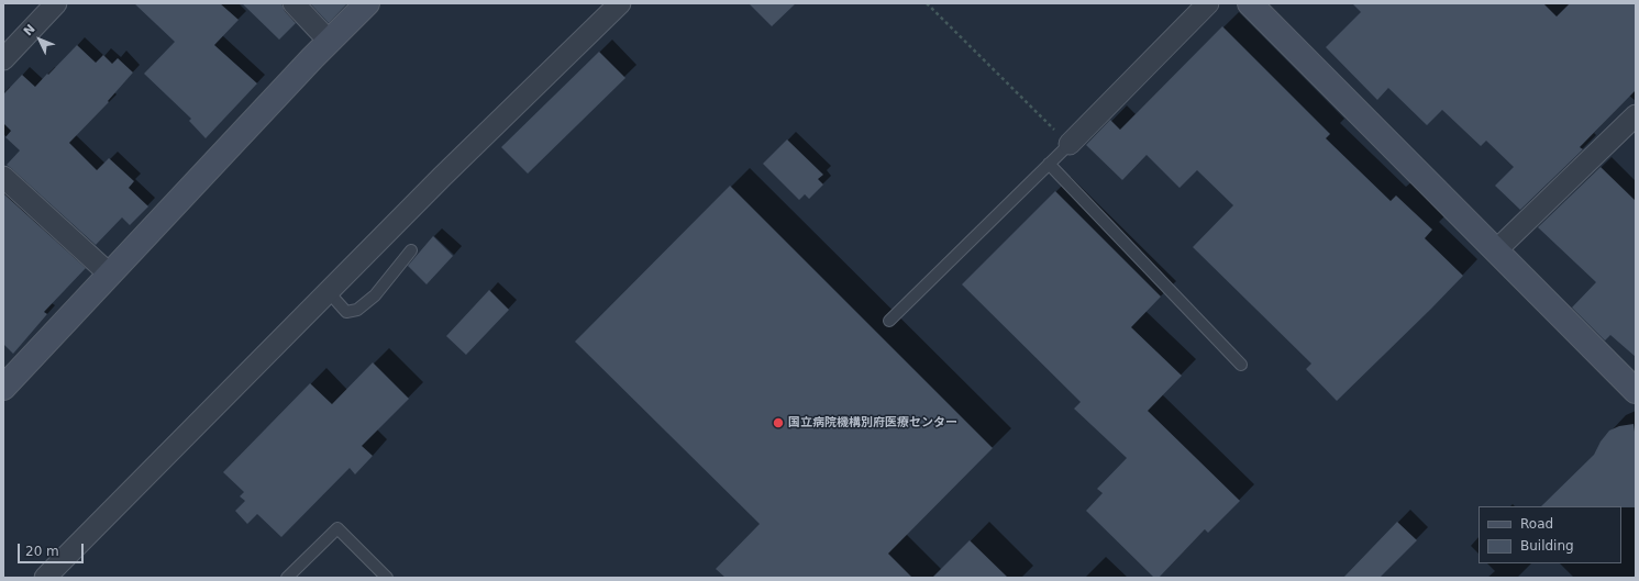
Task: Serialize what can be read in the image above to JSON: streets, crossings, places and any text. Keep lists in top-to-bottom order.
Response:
{
  "places": ["国立病院機構別府医療センター"],
  "legend": ["Road", "Building"],
  "scale_bar": "20 m",
  "north": "top left"
}
